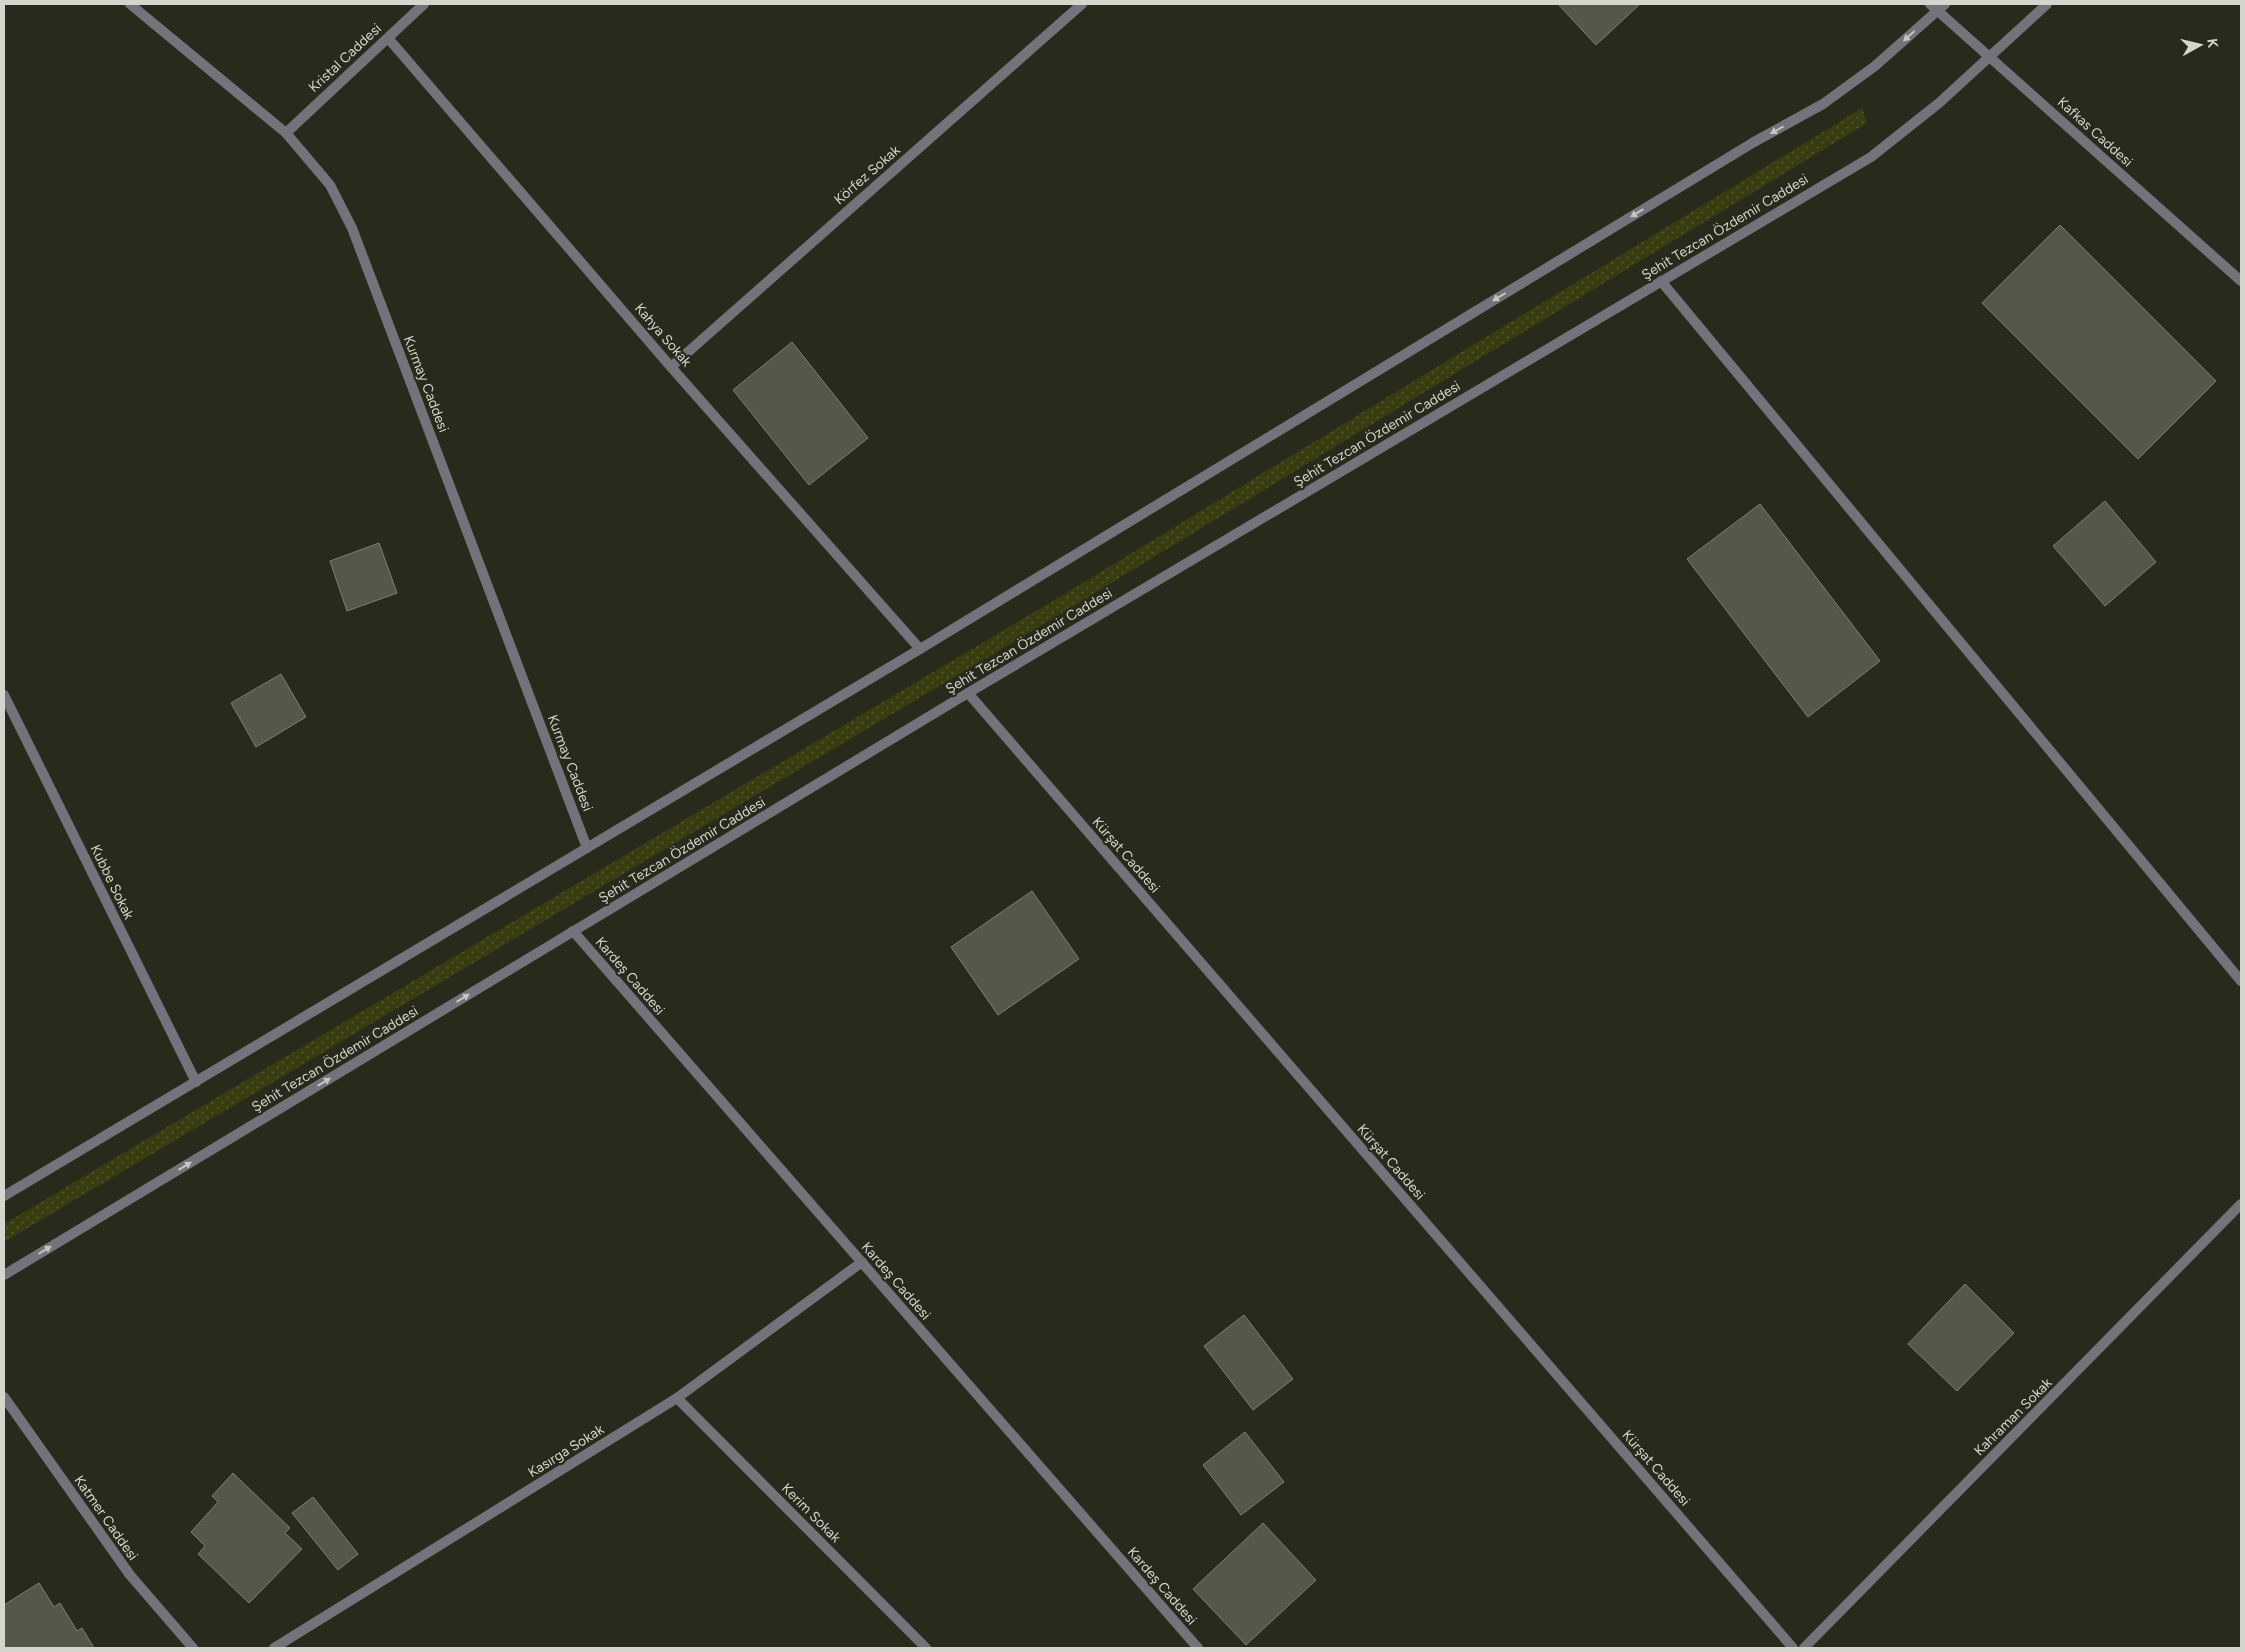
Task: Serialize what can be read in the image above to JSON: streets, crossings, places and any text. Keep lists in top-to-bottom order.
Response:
{
  "streets": {
    "street": [
      "Kristal Caddesi",
      "Kafkas Caddesi",
      "Körfez Sokak",
      "Şehit Tezcan Özdemir Caddesi",
      "Kahya Sokak",
      "Kurmay Caddesi",
      "Kürşat Caddesi",
      "Kubbe Sokak",
      "Kardeş Caddesi",
      "Kahraman Sokak",
      "Kasırga Sokak",
      "Kerim Sokak",
      "Katmer Caddesi"
    ]
  },
  "crossings": [
    ["Kristal Caddesi", "Kahya Sokak"],
    ["Kristal Caddesi", "Kurmay Caddesi"],
    ["Kafkas Caddesi", "Şehit Tezcan Özdemir Caddesi"],
    ["Körfez Sokak", "Kahya Sokak"],
    ["Şehit Tezcan Özdemir Caddesi", "Kürşat Caddesi"],
    ["Şehit Tezcan Özdemir Caddesi", "Kardeş Caddesi"],
    ["Kardeş Caddesi", "Kasırga Sokak"],
    ["Kasırga Sokak", "Kerim Sokak"]
  ],
  "north": "right"
}
